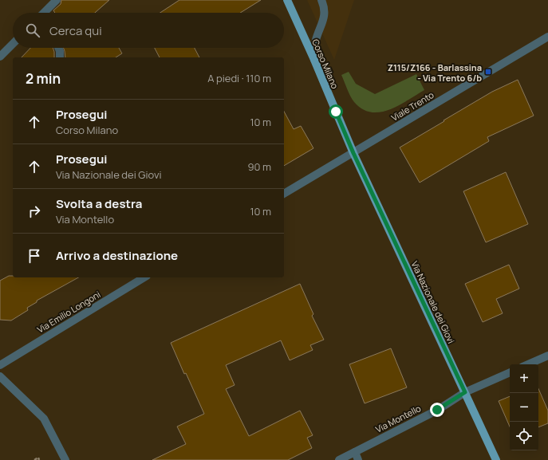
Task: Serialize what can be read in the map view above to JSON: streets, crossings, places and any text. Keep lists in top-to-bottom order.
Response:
{
  "streets": {
    "main road": ["Corso Milano", "Via Nazionale dei Giovi"],
    "street": ["Viale Trento", "Via Emilio Longoni", "Via Montello"]
  },
  "crossings": [
    ["Corso Milano", "Viale Trento"],
    ["Corso Milano", "Via Nazionale dei Giovi"],
    ["Viale Trento", "Via Nazionale dei Giovi"],
    ["Via Nazionale dei Giovi", "Via Montello"]
  ],
  "places": {
    "transit": ["Z115/Z166 - Barlassina - Via Trento 6/b"]
  },
  "page": {
    "search": "Cerca qui",
    "heading": ["2 min", "A piedi · 110 m"],
    "list": [
      ["Prosegui", "Corso Milano", "10 m"],
      ["Prosegui", "Via Nazionale dei Giovi", "90 m"],
      ["Svolta a destra", "Via Montello", "10 m"],
      "Arrivo a destinazione"
    ],
    "map_buttons": ["+", "−"]
  }
}
